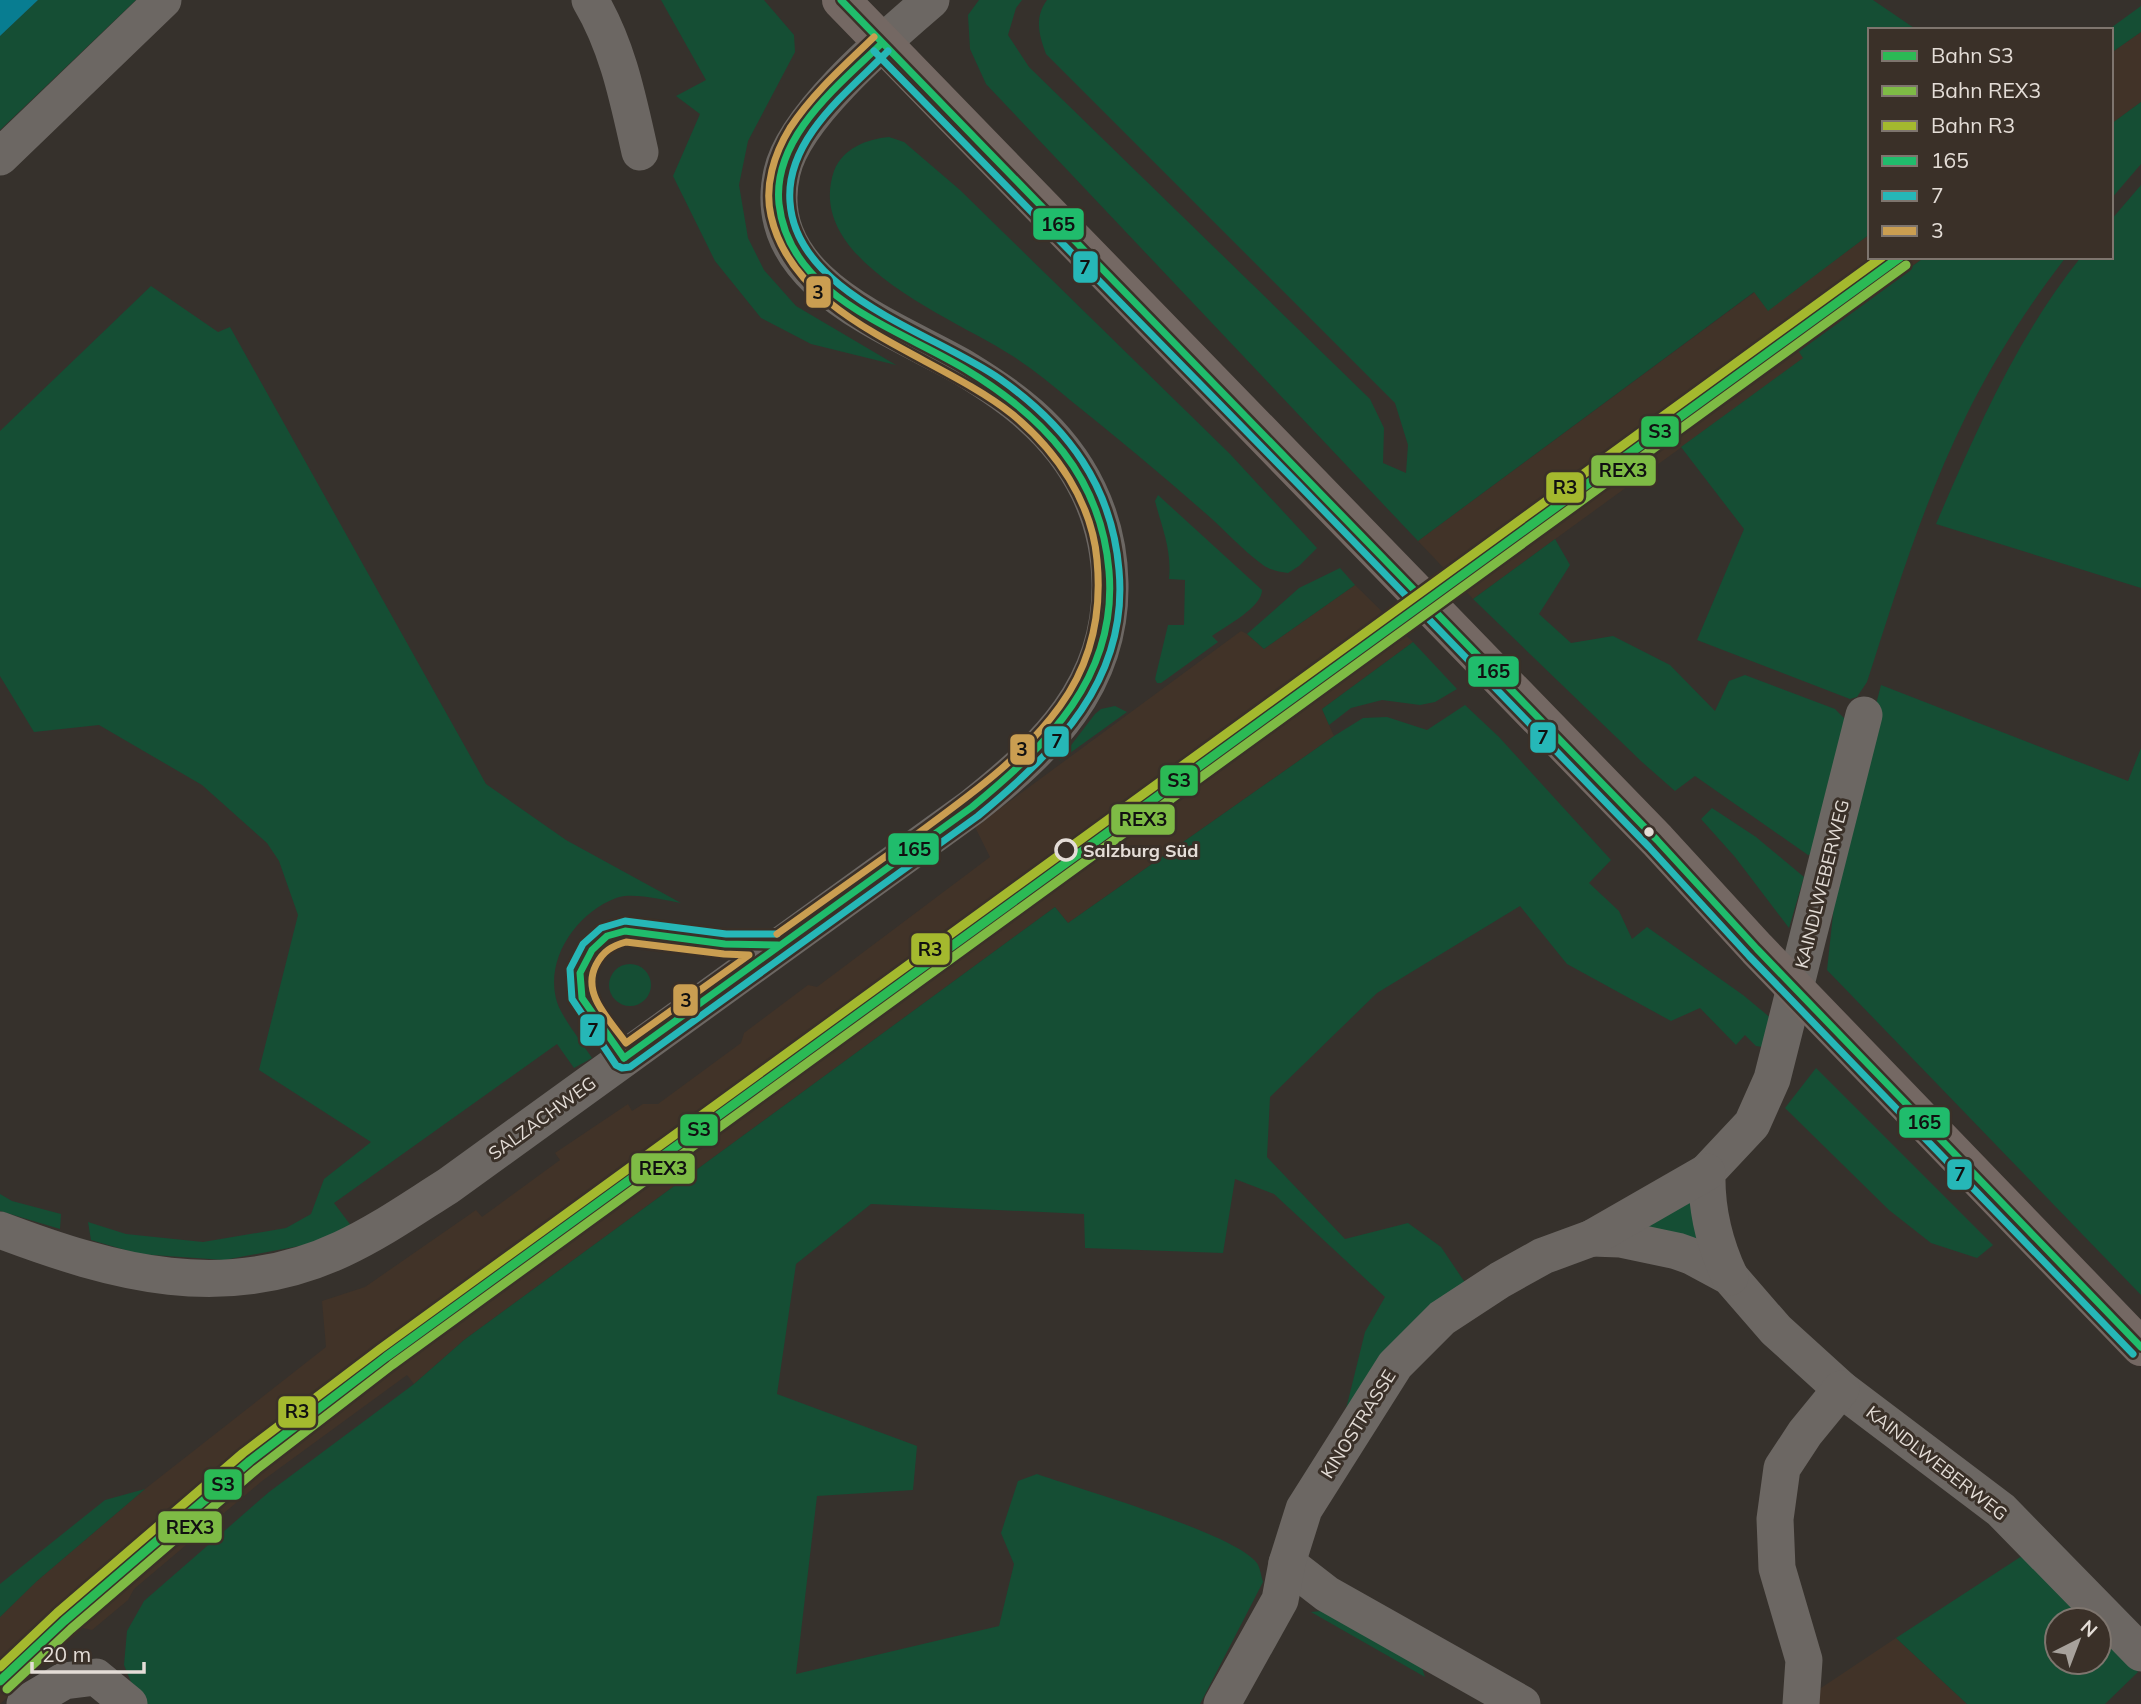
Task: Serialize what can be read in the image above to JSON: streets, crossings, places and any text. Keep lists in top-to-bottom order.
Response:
{
  "streets": {
    "street": ["KAINDLWEBERWEG", "SALZACHWEG", "KINOSTRASSE"]
  },
  "crossings": [
    ["KAINDLWEBERWEG", "KINOSTRASSE"]
  ],
  "places": ["Salzburg Süd"],
  "lines": [
    "transit line 165",
    "transit line 3",
    "transit line 7",
    "rail line S3",
    "rail line R3",
    "rail line REX3"
  ],
  "legend": [
    "Bahn S3",
    "Bahn REX3",
    "Bahn R3",
    "165",
    "7",
    "3"
  ],
  "scale_bar": "20 m",
  "north": "top right"
}
